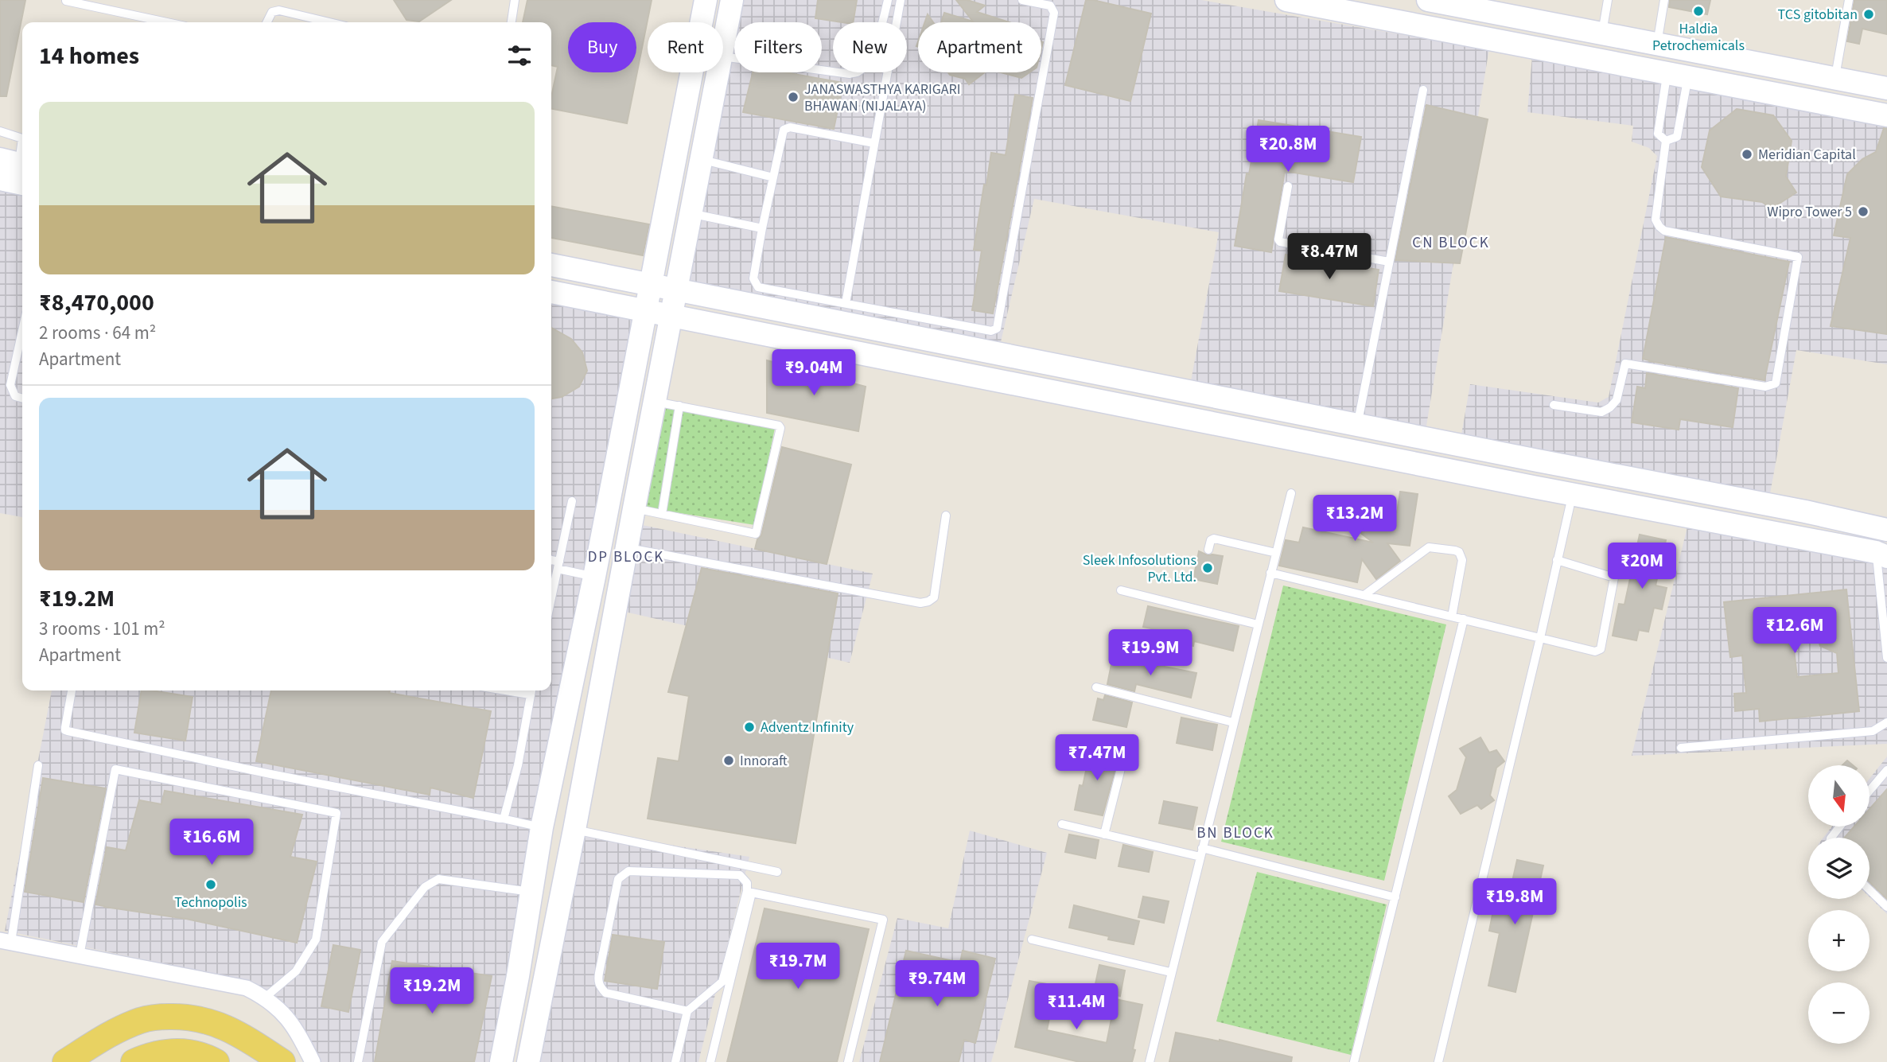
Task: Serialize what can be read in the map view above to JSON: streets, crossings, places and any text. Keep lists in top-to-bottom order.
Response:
{
  "districts": ["CN BLOCK", "DP BLOCK", "BN BLOCK"],
  "places": [
    "Haldia Petrochemicals",
    "TCS gitobitan",
    "JANASWASTHYA KARIGARI BHAWAN (NIJALAYA)",
    "Meridian Capital",
    "Wipro Tower 5",
    "Sleek Infosolutions Pvt. Ltd.",
    "Adventz Infinity",
    "Innoraft",
    "Technopolis"
  ],
  "north": "bottom",
  "page": {
    "chip": [
      "Buy",
      "Rent",
      "Filters",
      "New",
      "Apartment"
    ],
    "heading": "14 homes",
    "list": [
      {
        "name": "₹8,470,000",
        "note": "2 rooms · 64 m² · Apartment"
      },
      {
        "name": "₹19.2M",
        "note": "3 rooms · 101 m² · Apartment"
      }
    ],
    "price": [
      "₹20.8M",
      "₹8.47M",
      "₹9.04M",
      "₹13.2M",
      "₹20M",
      "₹12.6M",
      "₹19.9M",
      "₹7.47M",
      "₹16.6M",
      "₹19.8M",
      "₹19.7M",
      "₹9.74M",
      "₹19.2M",
      "₹11.4M"
    ],
    "map_buttons": ["+", "−"]
  }
}
